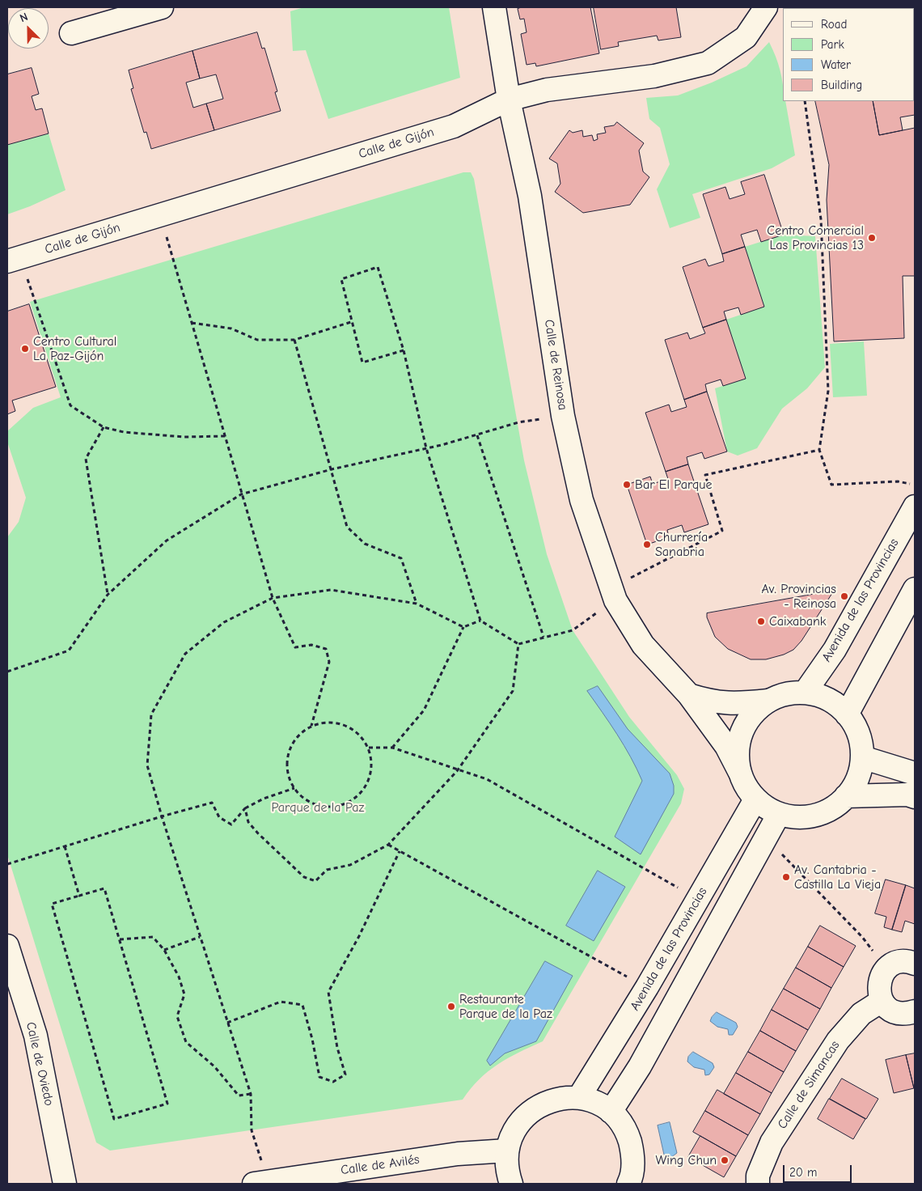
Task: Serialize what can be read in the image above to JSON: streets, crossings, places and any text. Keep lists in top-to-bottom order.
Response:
{
  "streets": {
    "street": [
      "Calle de Gijón",
      "Calle de Reinosa",
      "Avenida de las Provincias",
      "Calle de Oviedo",
      "Calle de Simancas",
      "Calle de Avilés"
    ]
  },
  "crossings": [
    ["Calle de Gijón", "Calle de Reinosa"],
    ["Calle de Reinosa", "Avenida de las Provincias"]
  ],
  "parks": ["Parque de la Paz"],
  "places": [
    "Centro Comercial Las Provincias 13",
    "Centro Cultural La Paz-Gijón",
    "Bar El Parque",
    "Churrería Sanabria",
    "Av. Provincias - Reinosa",
    "Caixabank",
    "Av. Cantabria - Castilla La Vieja",
    "Restaurante Parque de la Paz",
    "Wing Chun"
  ],
  "legend": [
    "Road",
    "Park",
    "Water",
    "Building"
  ],
  "scale_bar": "20 m",
  "north": "top left"
}
